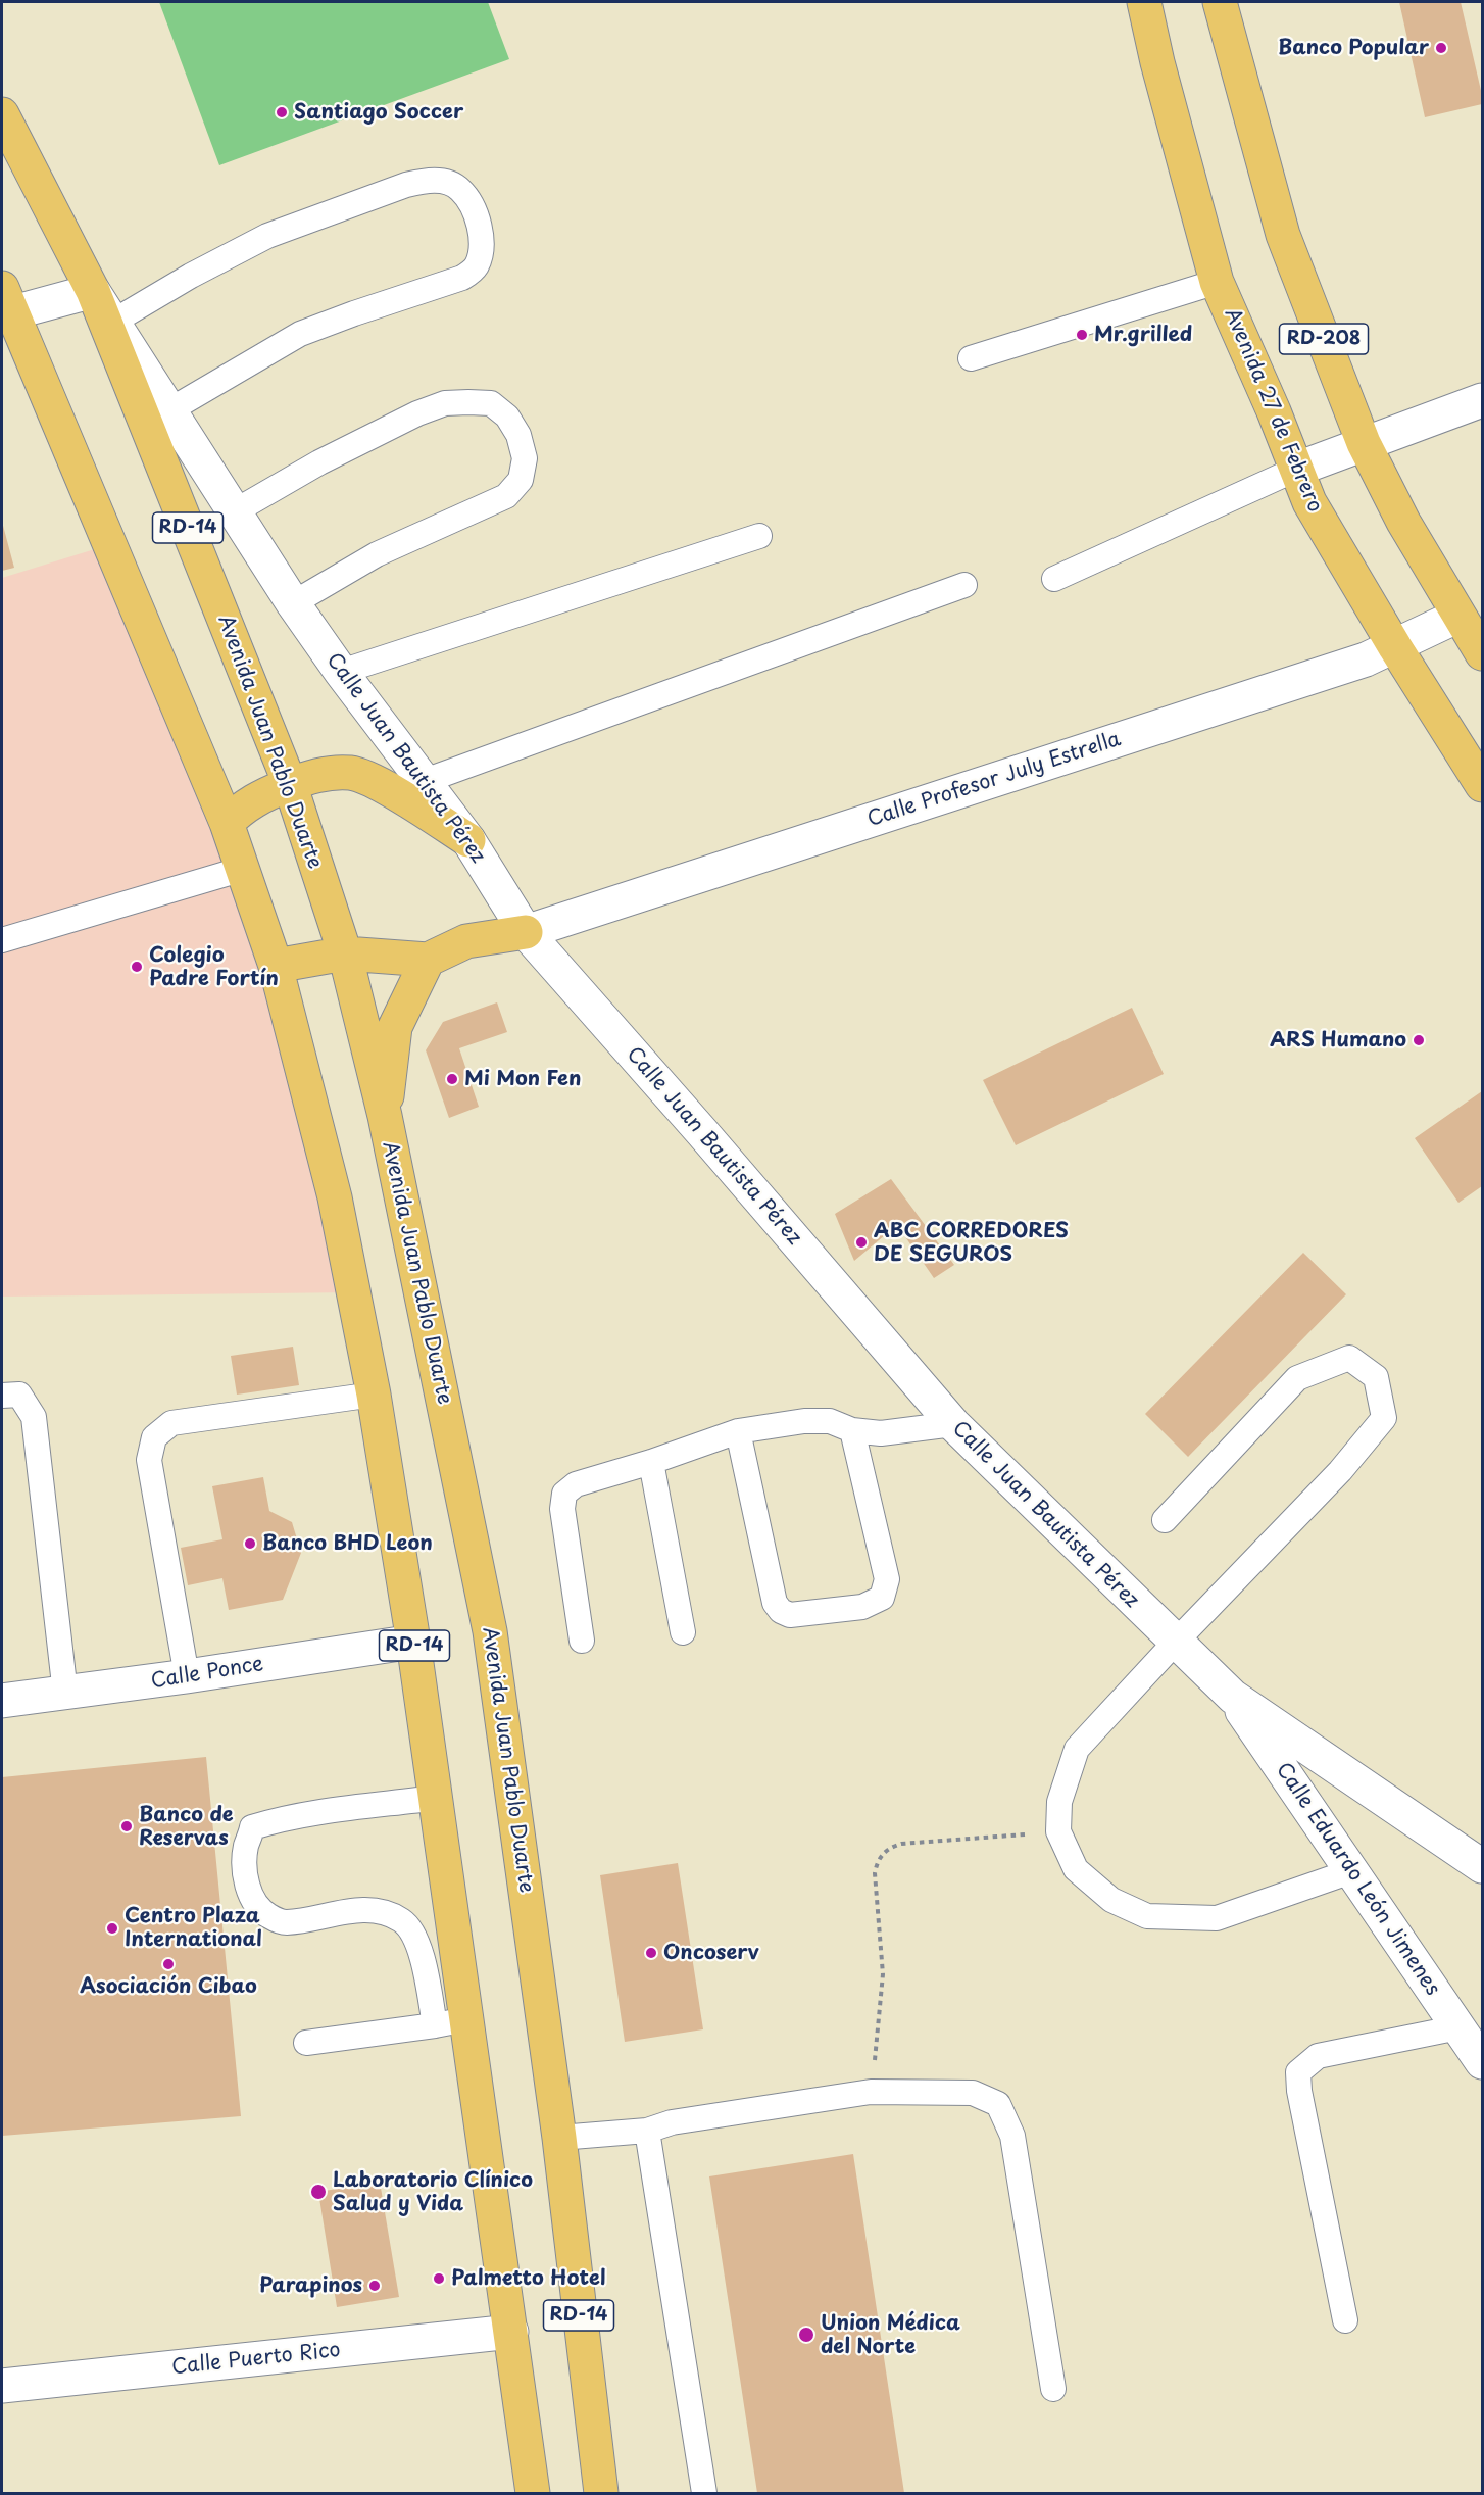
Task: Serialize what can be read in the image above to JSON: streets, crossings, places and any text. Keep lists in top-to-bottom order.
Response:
{
  "streets": {
    "main road": [
      "RD-208",
      "Avenida 27 de Febrero",
      "RD-14",
      "Avenida Juan Pablo Duarte"
    ],
    "street": [
      "Calle Juan Bautista Pérez",
      "Calle Profesor July Estrella",
      "Calle Ponce",
      "Calle Eduardo León Jimenes",
      "Calle Puerto Rico"
    ]
  },
  "crossings": [
    ["RD-208", "Calle Profesor July Estrella"],
    ["Avenida 27 de Febrero", "Calle Profesor July Estrella"],
    ["RD-14", "Calle Ponce"],
    ["RD-14", "Calle Puerto Rico"],
    ["Avenida Juan Pablo Duarte", "Calle Juan Bautista Pérez"],
    ["Calle Juan Bautista Pérez", "Calle Profesor July Estrella"],
    ["Calle Juan Bautista Pérez", "Calle Eduardo León Jimenes"]
  ],
  "places": [
    "Banco Popular",
    "Santiago Soccer",
    "Mr.grilled",
    "Colegio Padre Fortín",
    "ARS Humano",
    "Mi Mon Fen",
    "ABC CORREDORES DE SEGUROS",
    "Banco BHD Leon",
    "Banco de Reservas",
    "Centro Plaza International",
    "Oncoserv",
    "Asociación Cibao",
    "Laboratorio Clínico Salud y Vida",
    "Palmetto Hotel",
    "Parapinos",
    "Union Médica del Norte"
  ]
}
